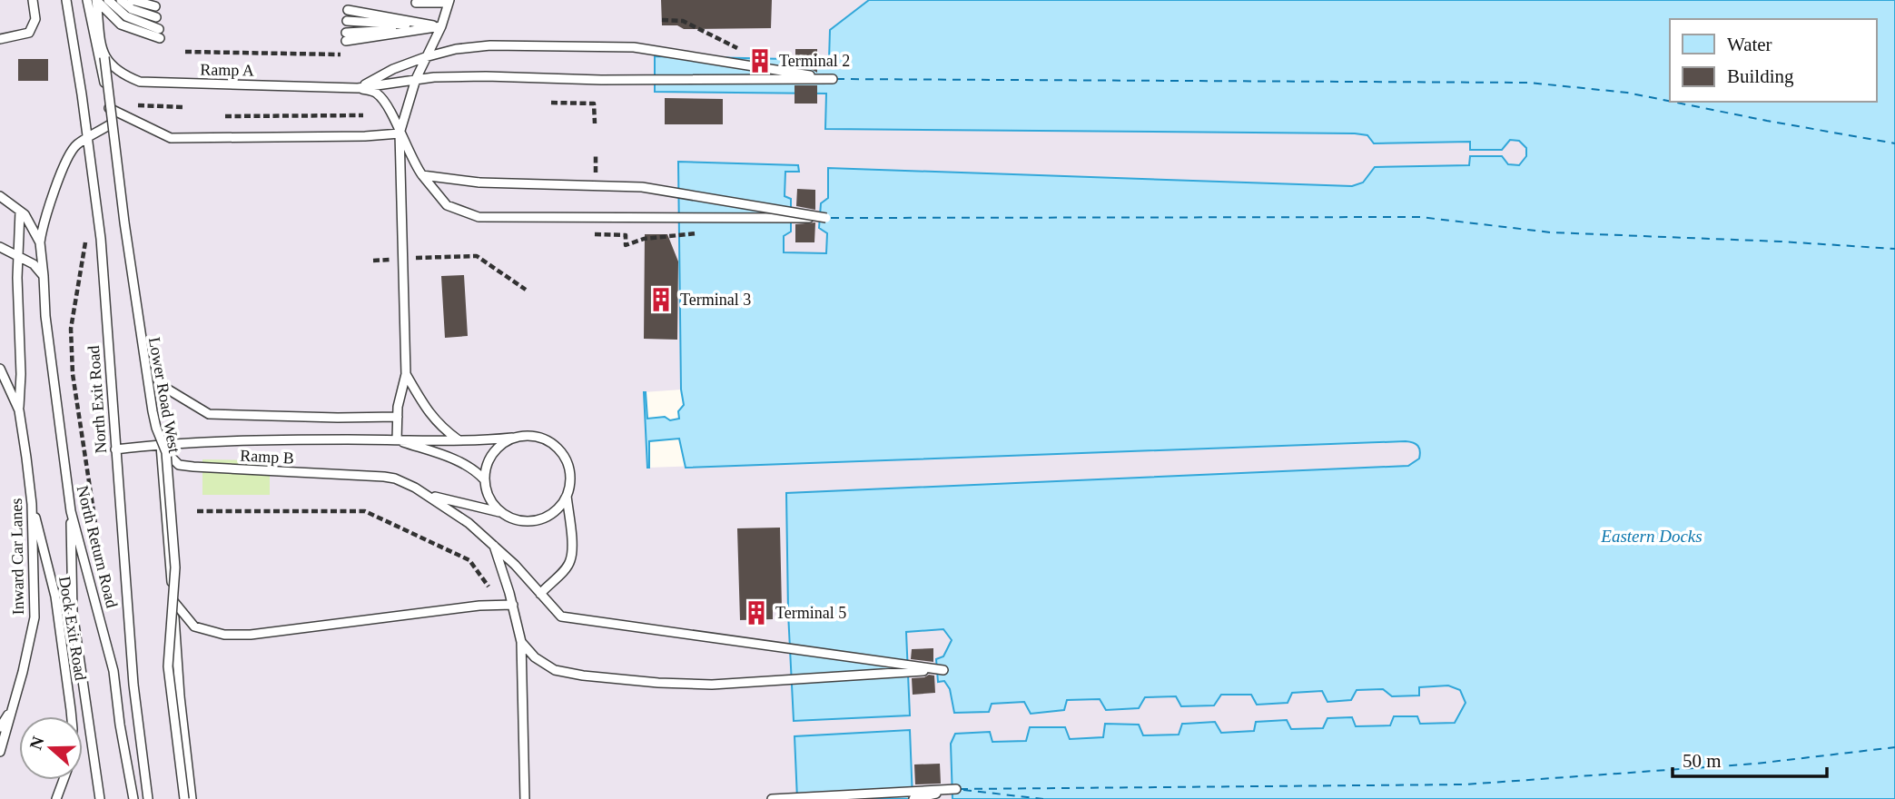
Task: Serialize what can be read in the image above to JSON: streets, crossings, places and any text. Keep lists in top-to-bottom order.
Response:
{
  "streets": {
    "lane": [
      "Ramp A",
      "Lower Road West",
      "North Exit Road",
      "Ramp B",
      "North Return Road",
      "Inward Car Lanes",
      "Dock Exit Road"
    ]
  },
  "crossings": [
    ["Inward Car Lanes", "Dock Exit Road"]
  ],
  "water": ["Eastern Docks"],
  "places": {
    "building": ["Terminal 2", "Terminal 3", "Terminal 5"]
  },
  "legend": ["Water", "Building"],
  "scale_bar": "50 m",
  "north": "left"
}
